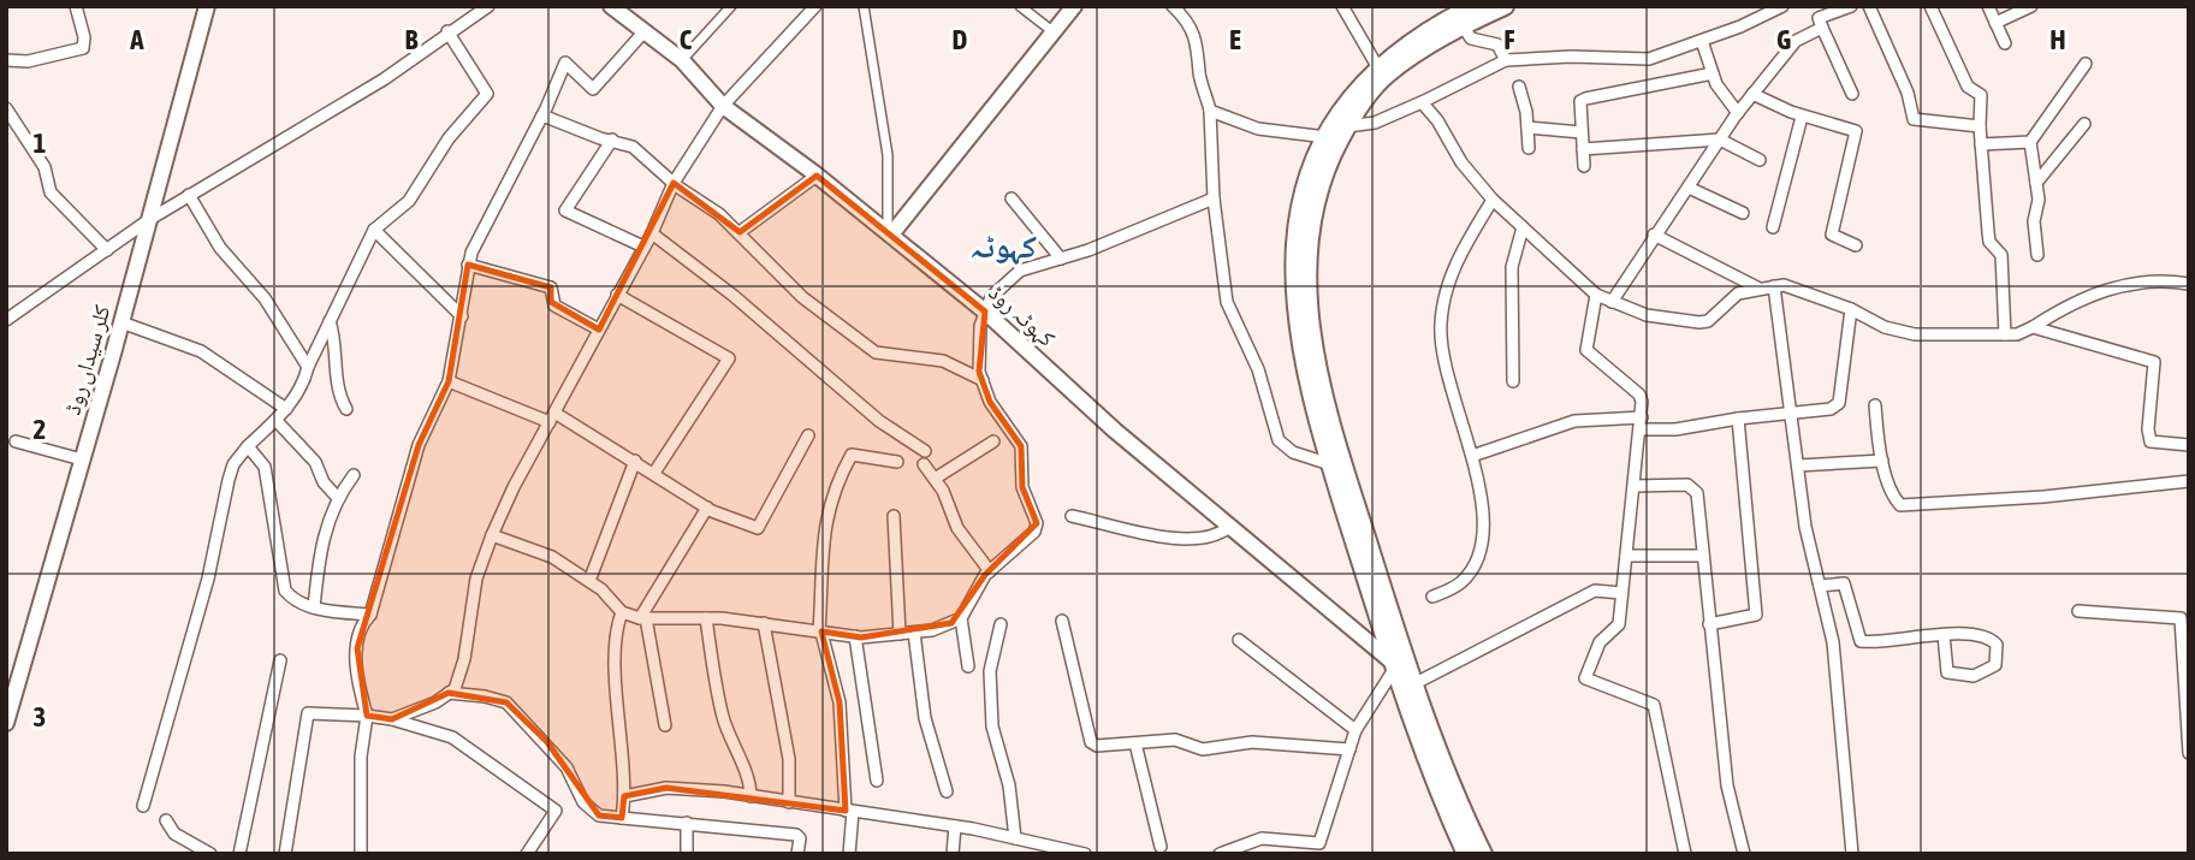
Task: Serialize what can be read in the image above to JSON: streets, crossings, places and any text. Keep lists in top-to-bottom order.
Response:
{
  "streets": {
    "main road": ["کہوٹہ روڈ", "کلر سیداں روڈ"]
  },
  "districts": ["کہوٹہ"],
  "grid": {
    "columns": [
      "A",
      "B",
      "C",
      "D",
      "E",
      "F",
      "G",
      "H"
    ],
    "rows": ["1", "2", "3"]
  }
}
